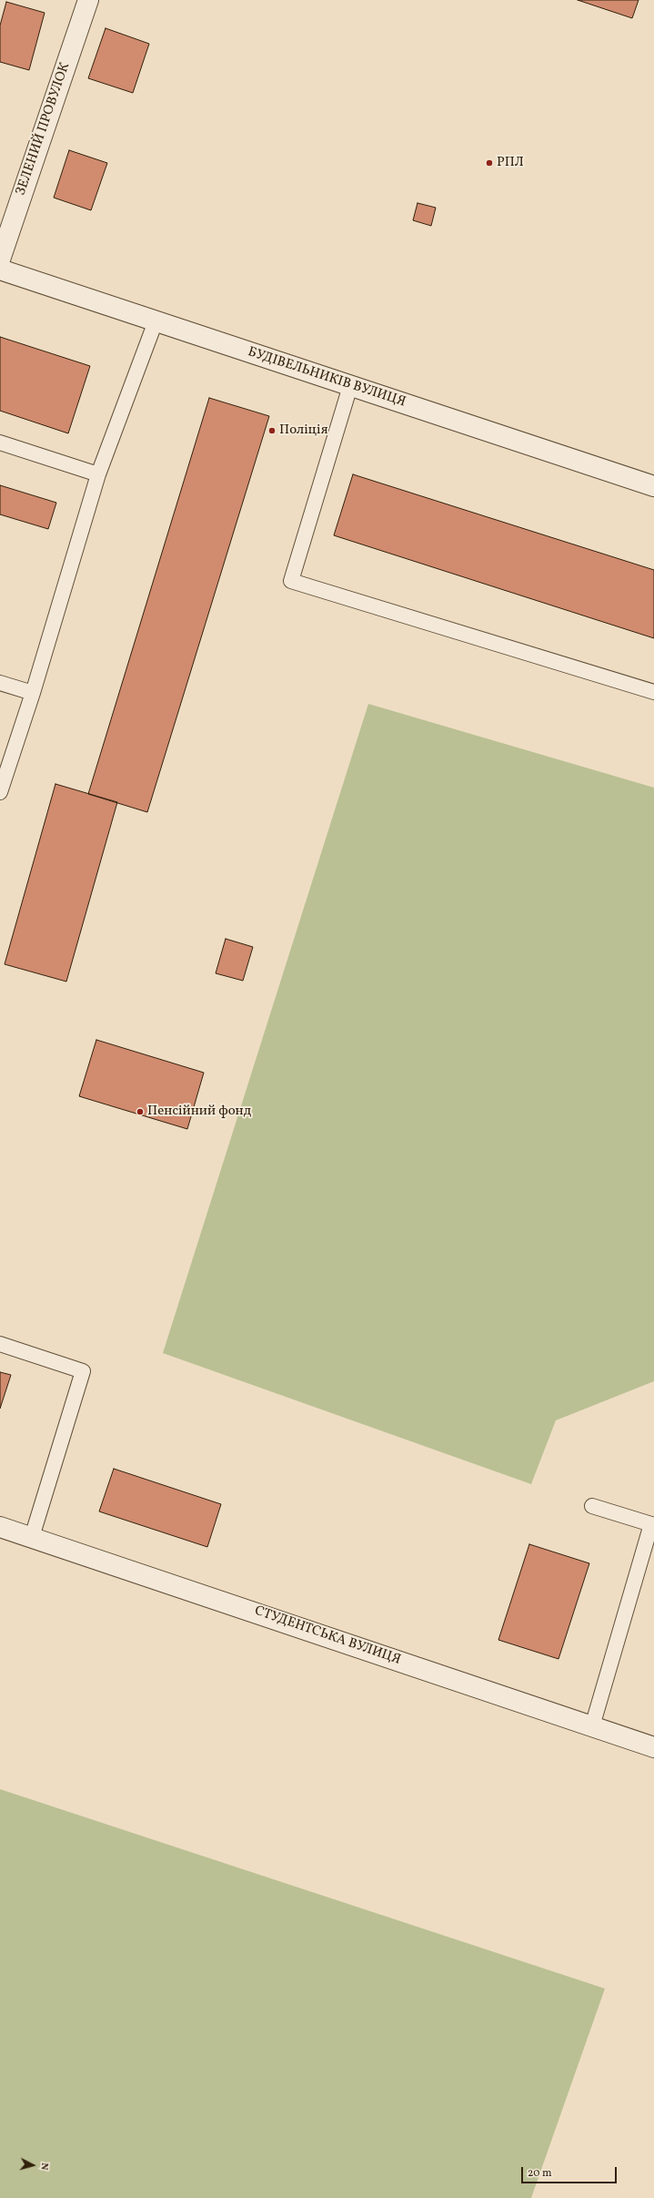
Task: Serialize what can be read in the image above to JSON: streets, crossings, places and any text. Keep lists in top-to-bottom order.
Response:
{
  "streets": {
    "street": ["ЗЕЛЕНИЙ ПРОВУЛОК", "БУДІВЕЛЬНИКІВ ВУЛИЦЯ", "СТУДЕНТСЬКА ВУЛИЦЯ"]
  },
  "places": ["РПЛ", "Поліція", "Пенсійний фонд"],
  "scale_bar": "20 m",
  "north": "right"
}
